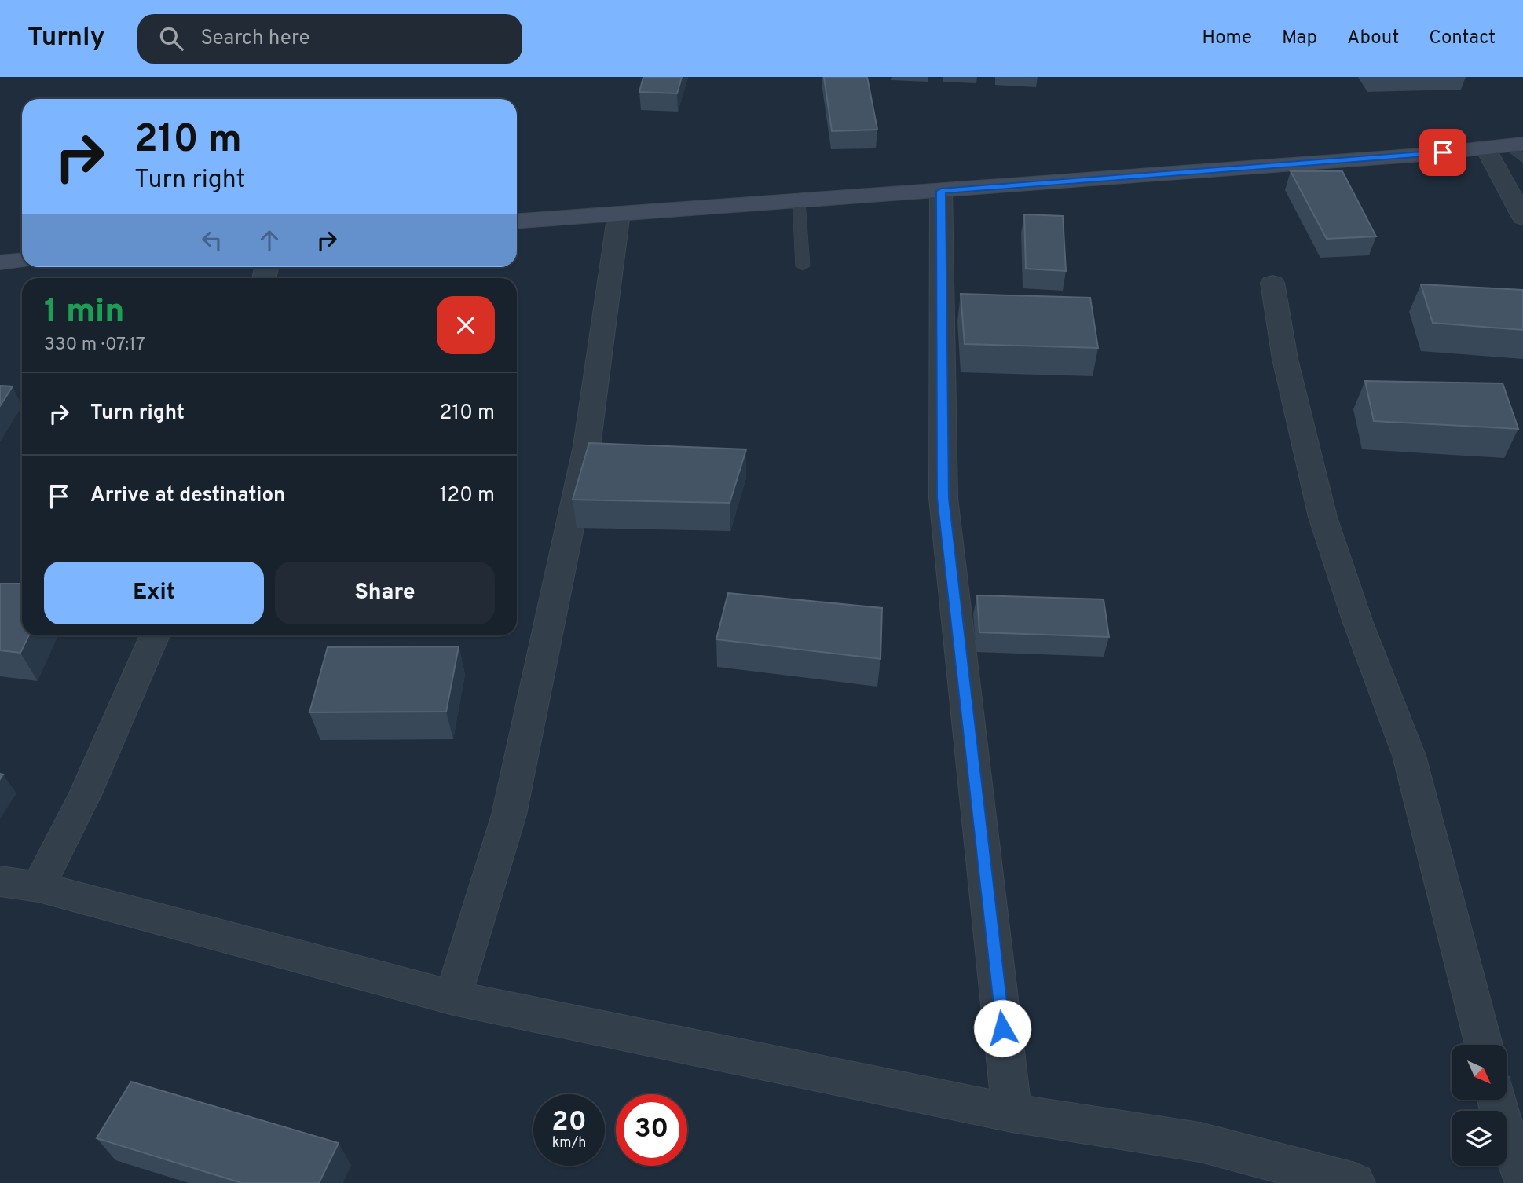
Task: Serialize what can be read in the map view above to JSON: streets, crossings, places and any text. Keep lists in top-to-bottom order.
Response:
{
  "north": "bottom right",
  "page": {
    "header": "Turnly",
    "search": "Search here",
    "nav": [
      "Home",
      "Map",
      "About",
      "Contact"
    ],
    "turn": ["210 m", "Turn right"],
    "heading": ["1 min", "330 m · 07:17"],
    "list": [
      {
        "name": "Turn right",
        "value": "210 m"
      },
      {
        "name": "Arrive at destination",
        "value": "120 m"
      }
    ],
    "buttons": ["Exit", "Share"],
    "speed": "20 km/h",
    "limit": "30"
  }
}
